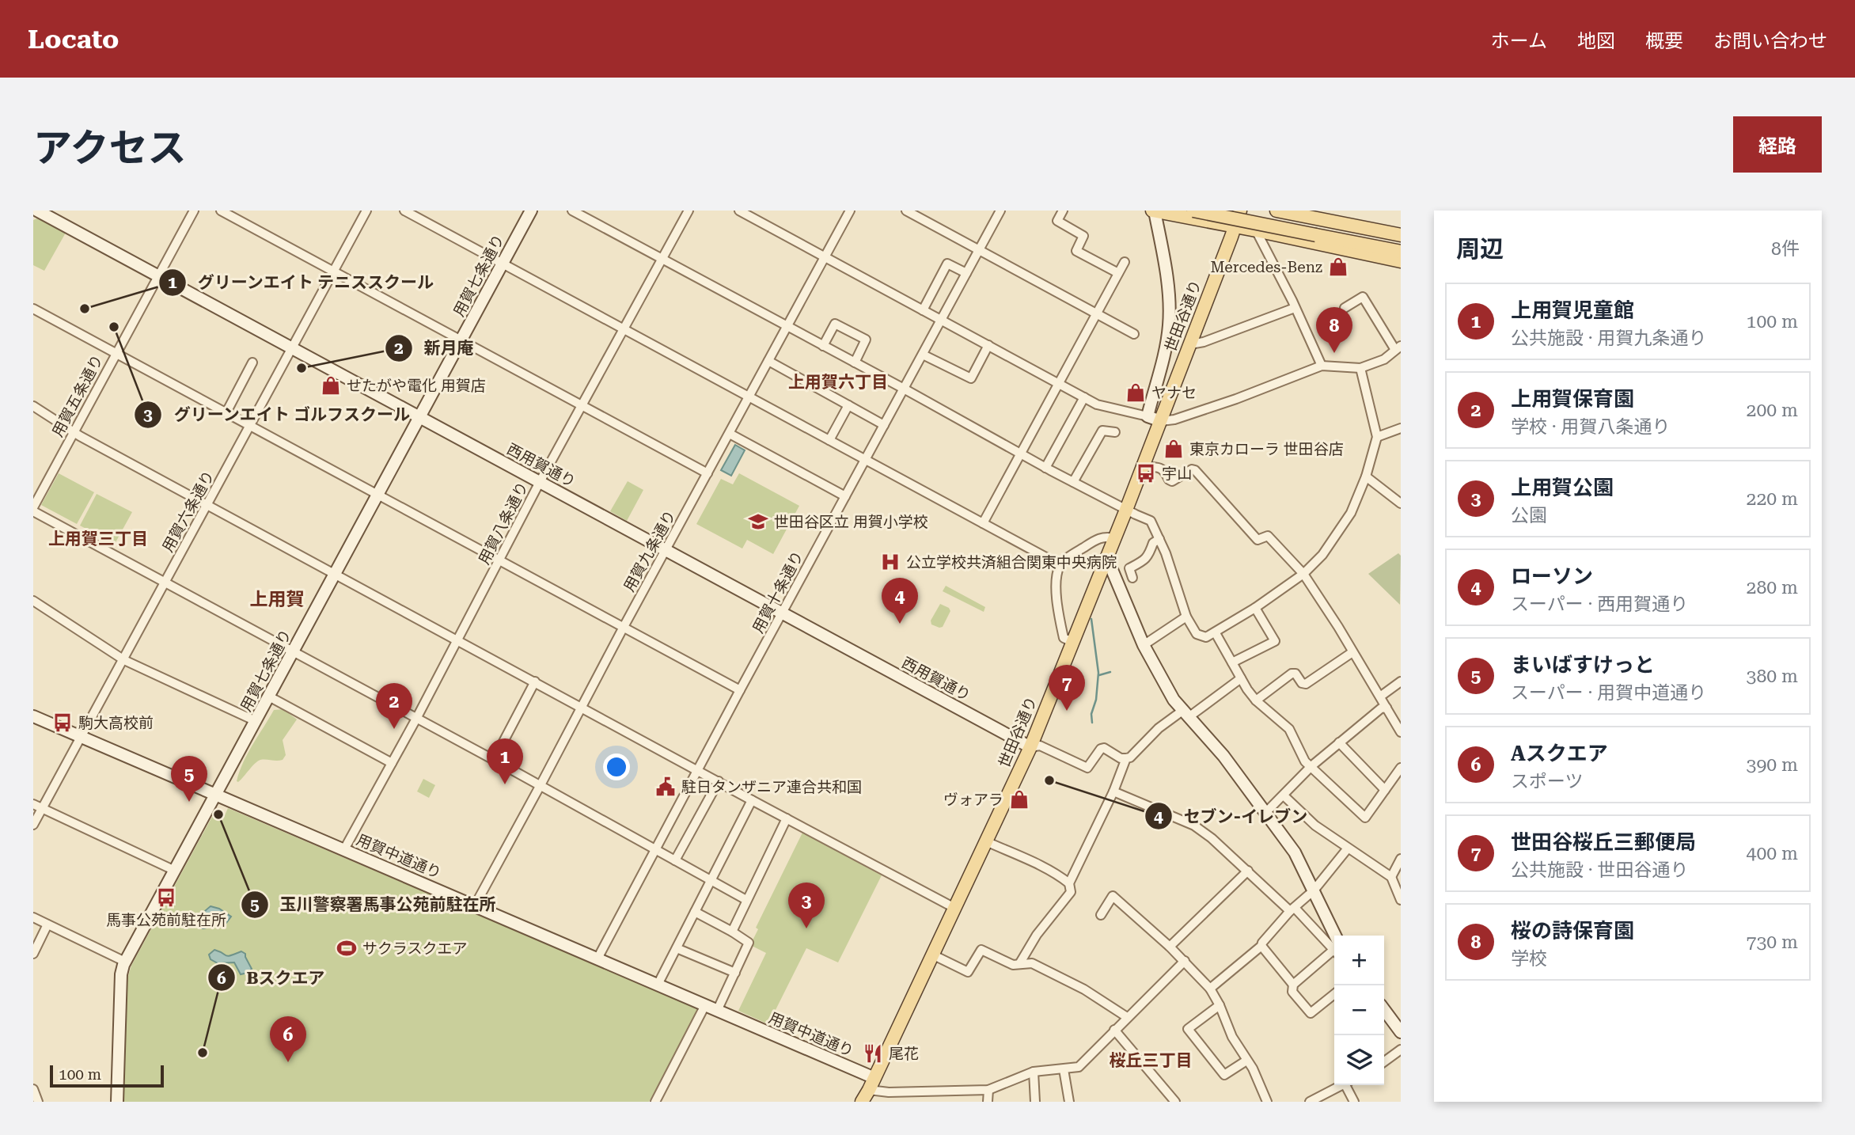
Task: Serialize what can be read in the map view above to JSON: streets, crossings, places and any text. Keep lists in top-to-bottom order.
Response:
{
  "streets": {
    "main road": ["世田谷通り"],
    "street": [
      "用賀七条通り",
      "用賀五条通り",
      "西用賀通り",
      "用賀六条通り",
      "用賀八条通り",
      "用賀九条通り",
      "用賀十条通り",
      "用賀中道通り"
    ]
  },
  "crossings": [
    ["用賀七条通り", "西用賀通り"],
    ["用賀七条通り", "用賀中道通り"],
    ["世田谷通り", "西用賀通り"],
    ["世田谷通り", "用賀中道通り"],
    ["用賀五条通り", "西用賀通り"],
    ["西用賀通り", "用賀六条通り"],
    ["西用賀通り", "用賀八条通り"],
    ["西用賀通り", "用賀九条通り"],
    ["西用賀通り", "用賀十条通り"],
    ["用賀六条通り", "用賀中道通り"],
    ["用賀八条通り", "用賀中道通り"],
    ["用賀九条通り", "用賀中道通り"],
    ["用賀十条通り", "用賀中道通り"]
  ],
  "districts": [
    "上用賀六丁目",
    "上用賀三丁目",
    "上用賀",
    "桜丘三丁目"
  ],
  "places": {
    "shop": [
      "Mercedes-Benz",
      "せたがや電化 用賀店",
      "ヤナセ",
      "東京カローラ 世田谷店",
      "ヴォアラ"
    ],
    "other": [
      "グリーンエイト テニススクール",
      "グリーンエイト ゴルフスクール",
      "新月庵",
      "セブン-イレブン",
      "玉川警察署馬事公苑前駐在所",
      "Bスクエア"
    ],
    "bus stop": ["宇山", "駒大高校前", "馬事公苑前駐在所"],
    "school or university": ["世田谷区立 用賀小学校"],
    "hospital": ["公立学校共済組合関東中央病院"],
    "public building": ["駐日タンザニア連合共和国"],
    "sports": ["サクラスクエア"],
    "restaurant": ["尾花"]
  },
  "scale_bar": "100 m",
  "page": {
    "header": "Locato",
    "nav": [
      "ホーム",
      "地図",
      "概要",
      "お問い合わせ"
    ],
    "title": "アクセス",
    "buttons": "経路",
    "heading": ["周辺", "8件"],
    "list": [
      {
        "mark": "1",
        "name": "上用賀児童館",
        "note": "公共施設 · 用賀九条通り",
        "value": "100 m"
      },
      {
        "mark": "2",
        "name": "上用賀保育園",
        "note": "学校 · 用賀八条通り",
        "value": "200 m"
      },
      {
        "mark": "3",
        "name": "上用賀公園",
        "note": "公園",
        "value": "220 m"
      },
      {
        "mark": "4",
        "name": "ローソン",
        "note": "スーパー · 西用賀通り",
        "value": "280 m"
      },
      {
        "mark": "5",
        "name": "まいばすけっと",
        "note": "スーパー · 用賀中道通り",
        "value": "380 m"
      },
      {
        "mark": "6",
        "name": "Aスクエア",
        "note": "スポーツ",
        "value": "390 m"
      },
      {
        "mark": "7",
        "name": "世田谷桜丘三郵便局",
        "note": "公共施設 · 世田谷通り",
        "value": "400 m"
      },
      {
        "mark": "8",
        "name": "桜の詩保育園",
        "note": "学校",
        "value": "730 m"
      }
    ],
    "pins": [
      "8",
      "4",
      "7",
      "2",
      "1",
      "5",
      "3",
      "6"
    ],
    "map_buttons": ["+", "−"],
    "scale": "100 m"
  }
}
